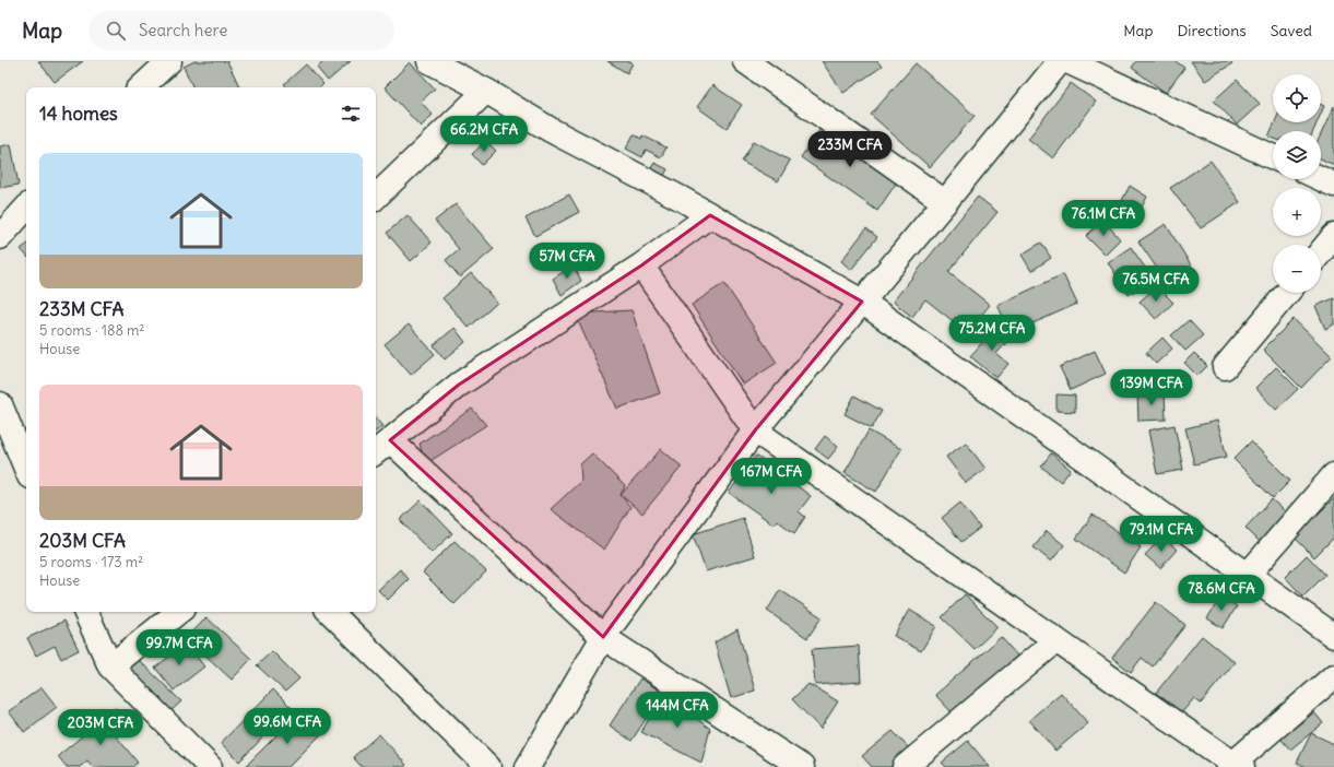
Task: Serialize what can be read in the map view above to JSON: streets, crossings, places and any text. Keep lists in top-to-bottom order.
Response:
{
  "page": {
    "header": "Map",
    "search": "Search here",
    "nav": ["Map", "Directions", "Saved"],
    "map_buttons": ["+", "−"],
    "heading": "14 homes",
    "price": [
      "66.2M CFA",
      "233M CFA",
      "76.1M CFA",
      "57M CFA",
      "76.5M CFA",
      "75.2M CFA",
      "139M CFA",
      "167M CFA",
      "79.1M CFA",
      "78.6M CFA",
      "99.7M CFA",
      "144M CFA",
      "99.6M CFA",
      "203M CFA"
    ],
    "list": [
      {
        "name": "233M CFA",
        "note": "5 rooms · 188 m² · House"
      },
      {
        "name": "203M CFA",
        "note": "5 rooms · 173 m² · House"
      }
    ]
  }
}
